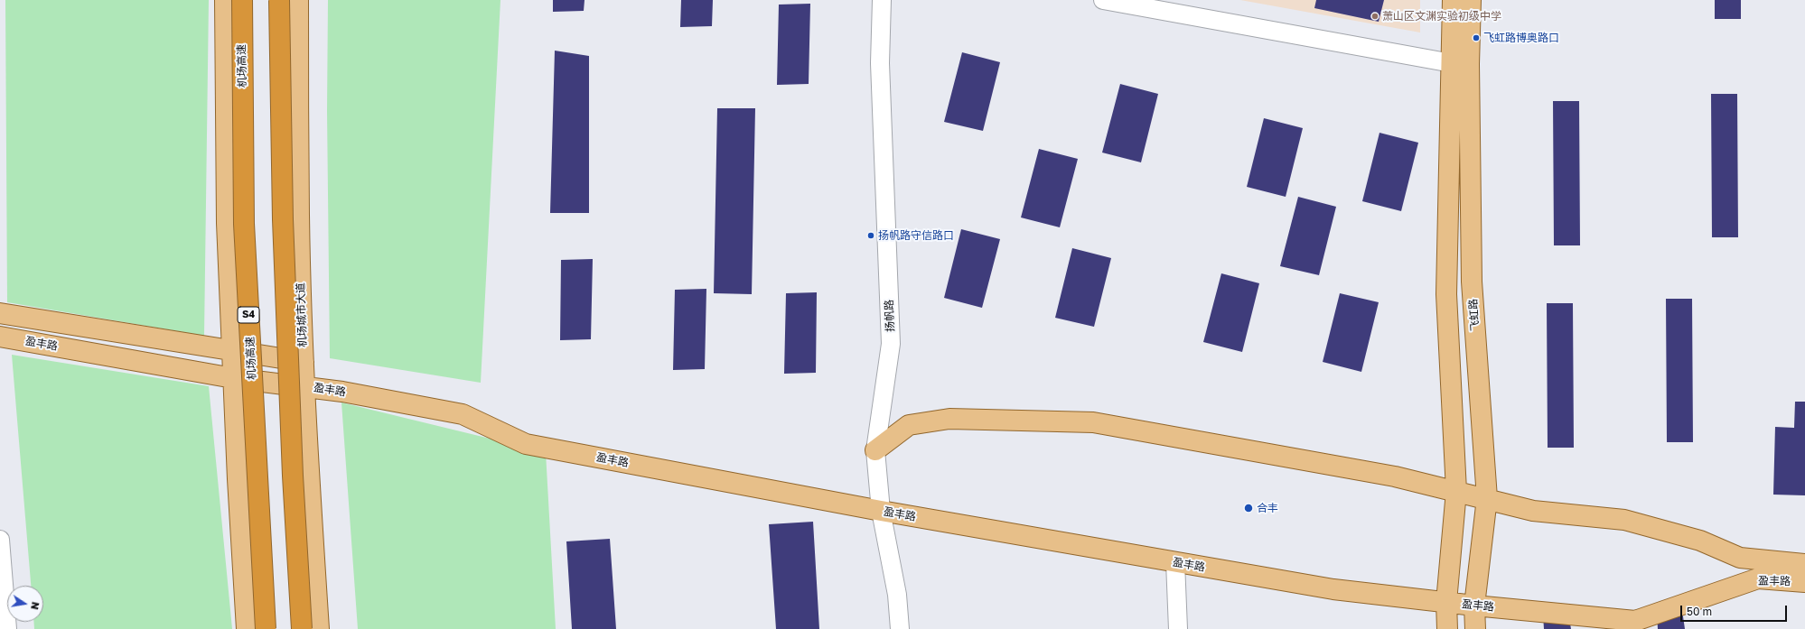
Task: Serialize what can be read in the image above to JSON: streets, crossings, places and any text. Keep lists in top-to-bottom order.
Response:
{
  "streets": {
    "highway": ["机场高速", "S4"],
    "main road": ["机场城市大道", "飞虹路", "盈丰路"],
    "street": ["扬帆路"]
  },
  "crossings": [
    ["机场城市大道", "盈丰路"],
    ["飞虹路", "盈丰路"],
    ["扬帆路", "盈丰路"]
  ],
  "places": [
    "萧山区文渊实验初级中学",
    "飞虹路博奥路口",
    "扬帆路守信路口",
    "合丰"
  ],
  "scale_bar": "50 m",
  "north": "right"
}
